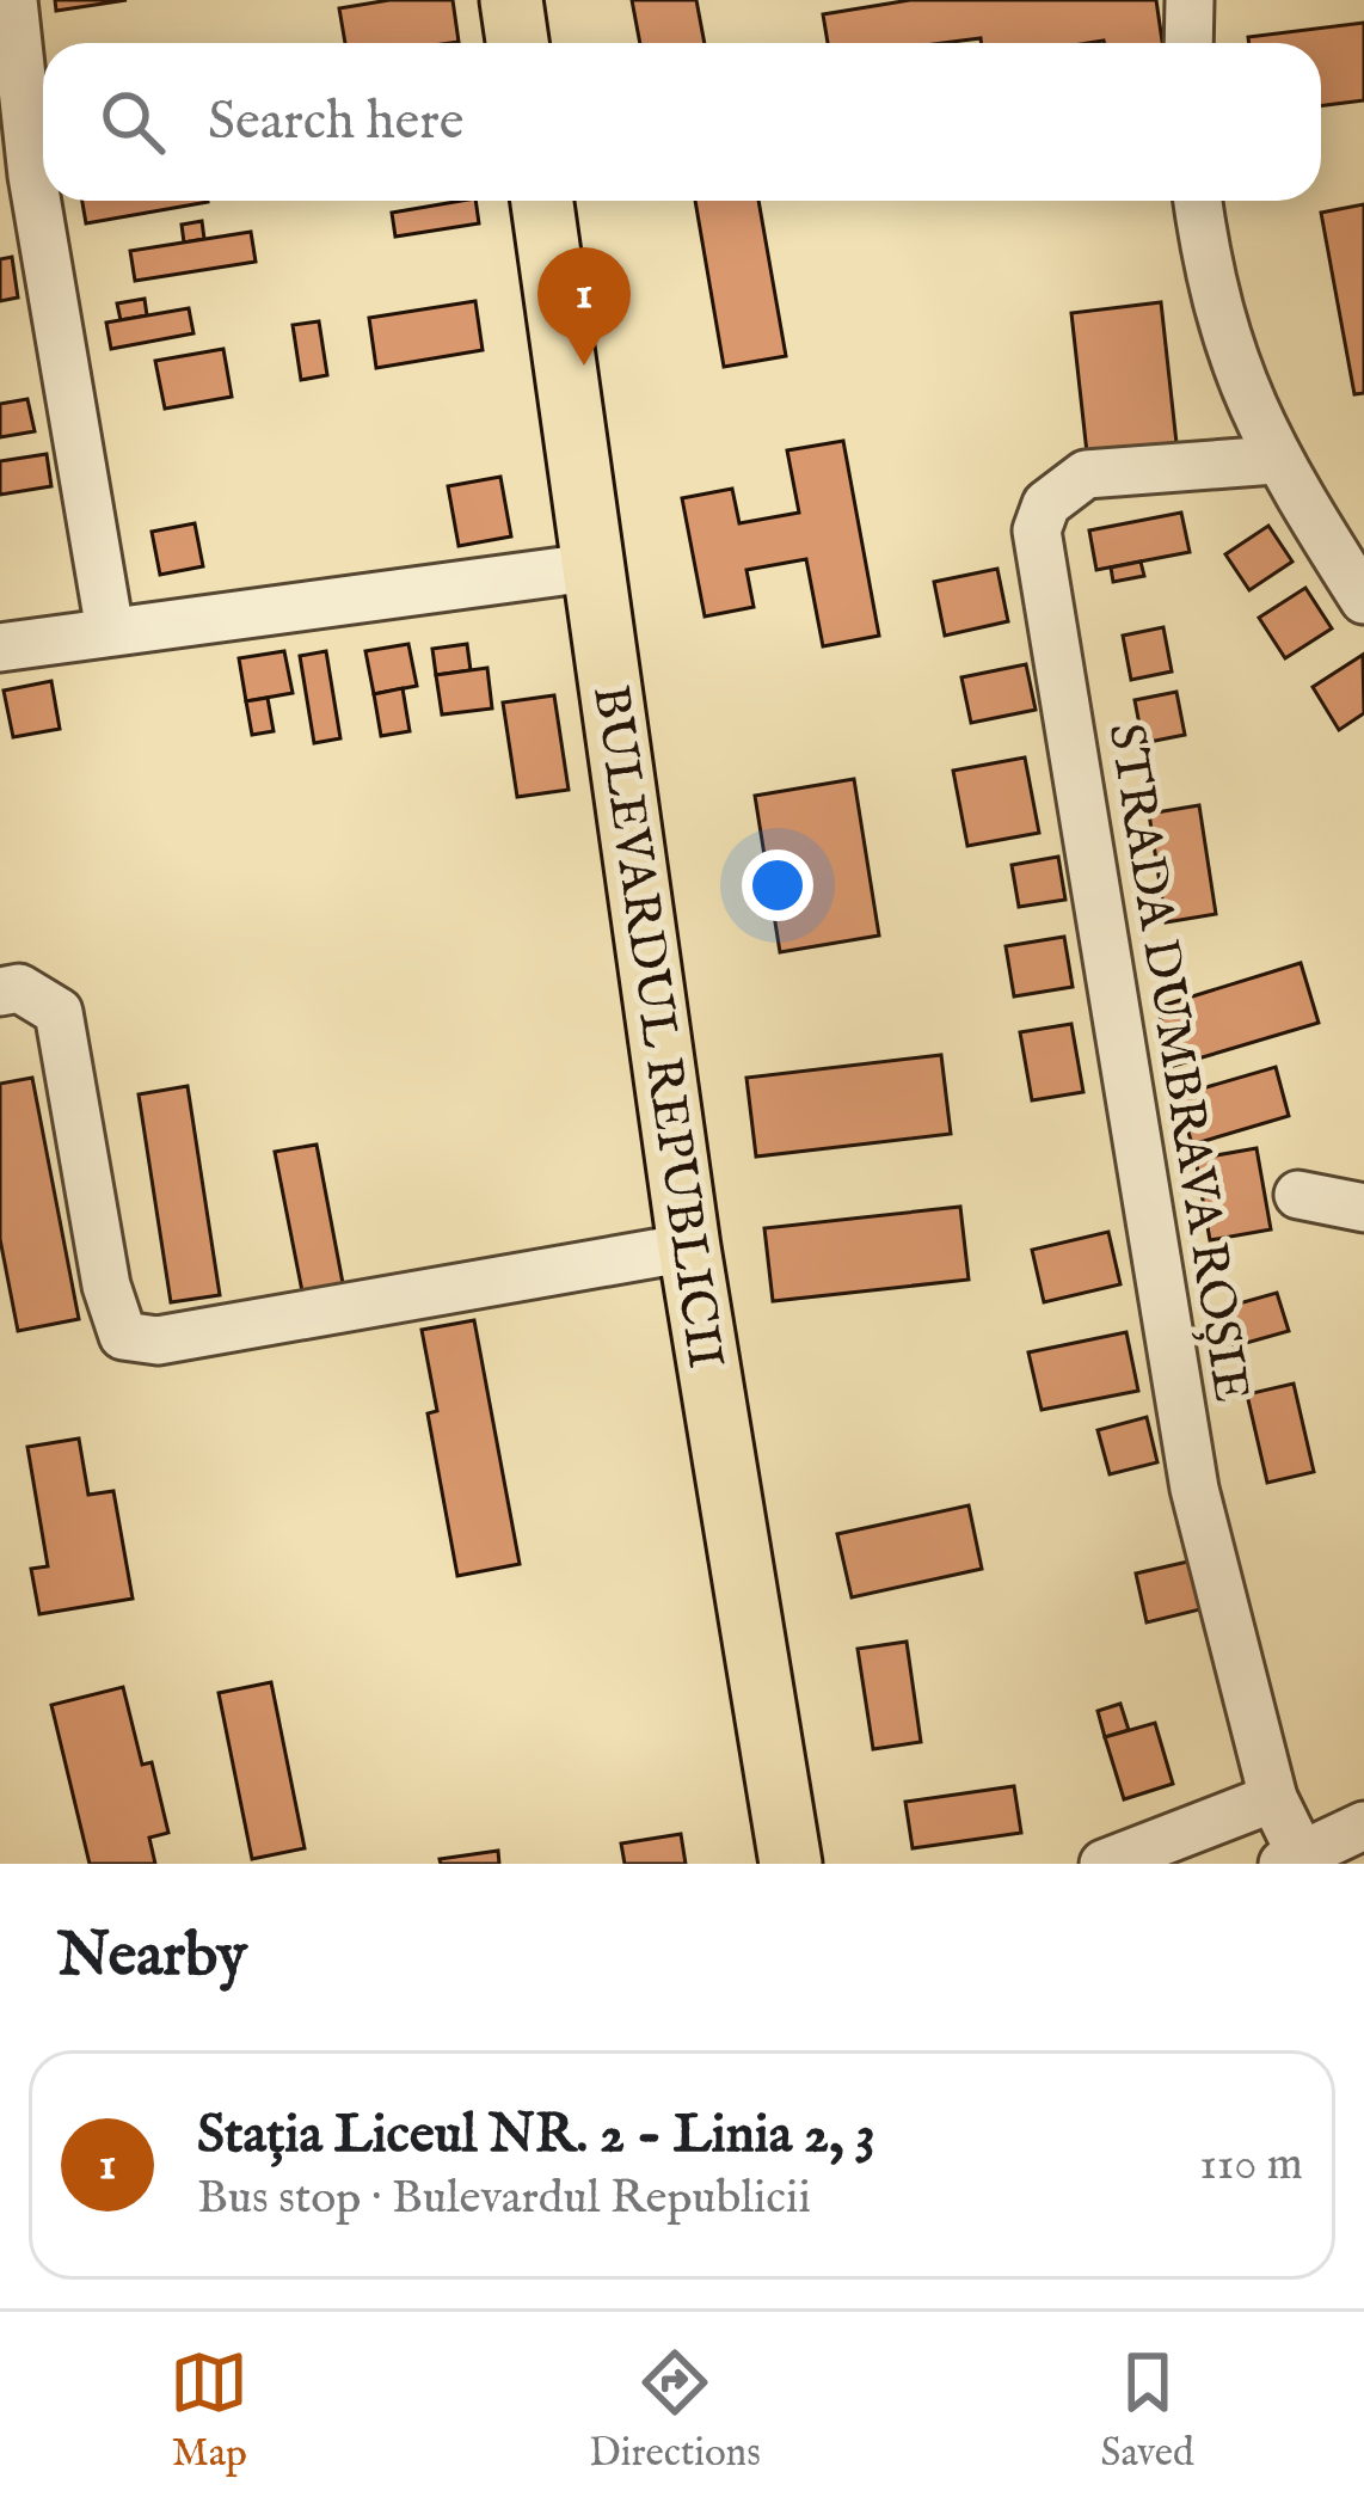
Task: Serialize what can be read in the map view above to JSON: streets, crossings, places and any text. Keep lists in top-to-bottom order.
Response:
{
  "streets": {
    "main road": ["BULEVARDUL REPUBLICII"],
    "street": ["STRADA DUMBRAVA ROȘIE"]
  },
  "page": {
    "search": "Search here",
    "pins": "1",
    "heading": "Nearby",
    "list": [
      {
        "mark": "1",
        "name": "Stația Liceul NR. 2 - Linia 2, 3",
        "note": "Bus stop · Bulevardul Republicii",
        "value": "110 m"
      }
    ],
    "nav": ["Map", "Directions", "Saved"]
  }
}
